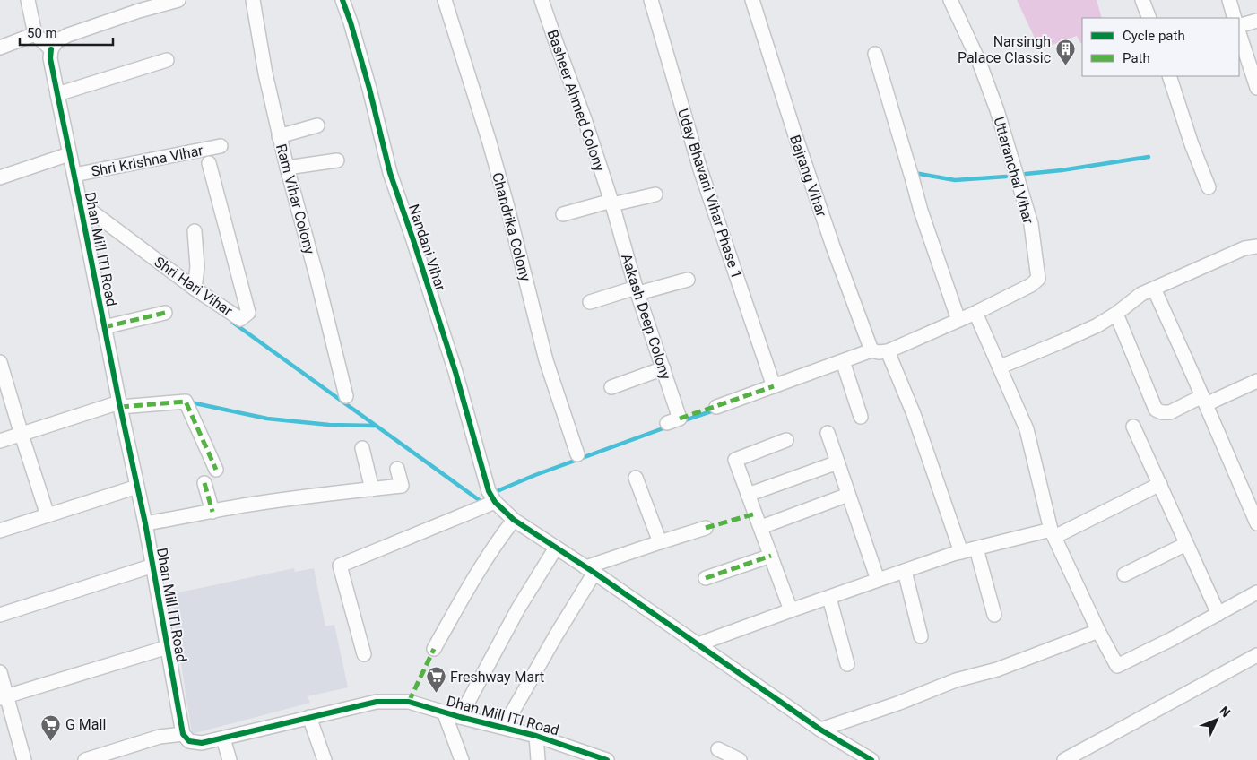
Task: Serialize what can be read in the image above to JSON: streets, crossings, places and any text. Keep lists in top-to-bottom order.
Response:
{
  "streets": {
    "street": [
      "Basheer Ahmed Colony",
      "Shri Krishna Vihar",
      "Uttaranchal Vihar",
      "Bajrang Vihar",
      "Uday Bhavani Vihar Phase 1",
      "Ram Vihar Colony",
      "Chandrika Colony",
      "Nandani Vihar",
      "Dhan Mill ITI Road",
      "Shri Hari Vihar",
      "Aakash Deep Colony"
    ]
  },
  "crossings": [
    ["Basheer Ahmed Colony", "Aakash Deep Colony"],
    ["Shri Krishna Vihar", "Dhan Mill ITI Road"],
    ["Dhan Mill ITI Road", "Shri Hari Vihar"]
  ],
  "places": {
    "building": ["Narsingh Palace Classic"],
    "supermarket": ["Freshway Mart", "G Mall"]
  },
  "legend": ["Cycle path", "Path"],
  "scale_bar": "50 m",
  "north": "top right"
}
